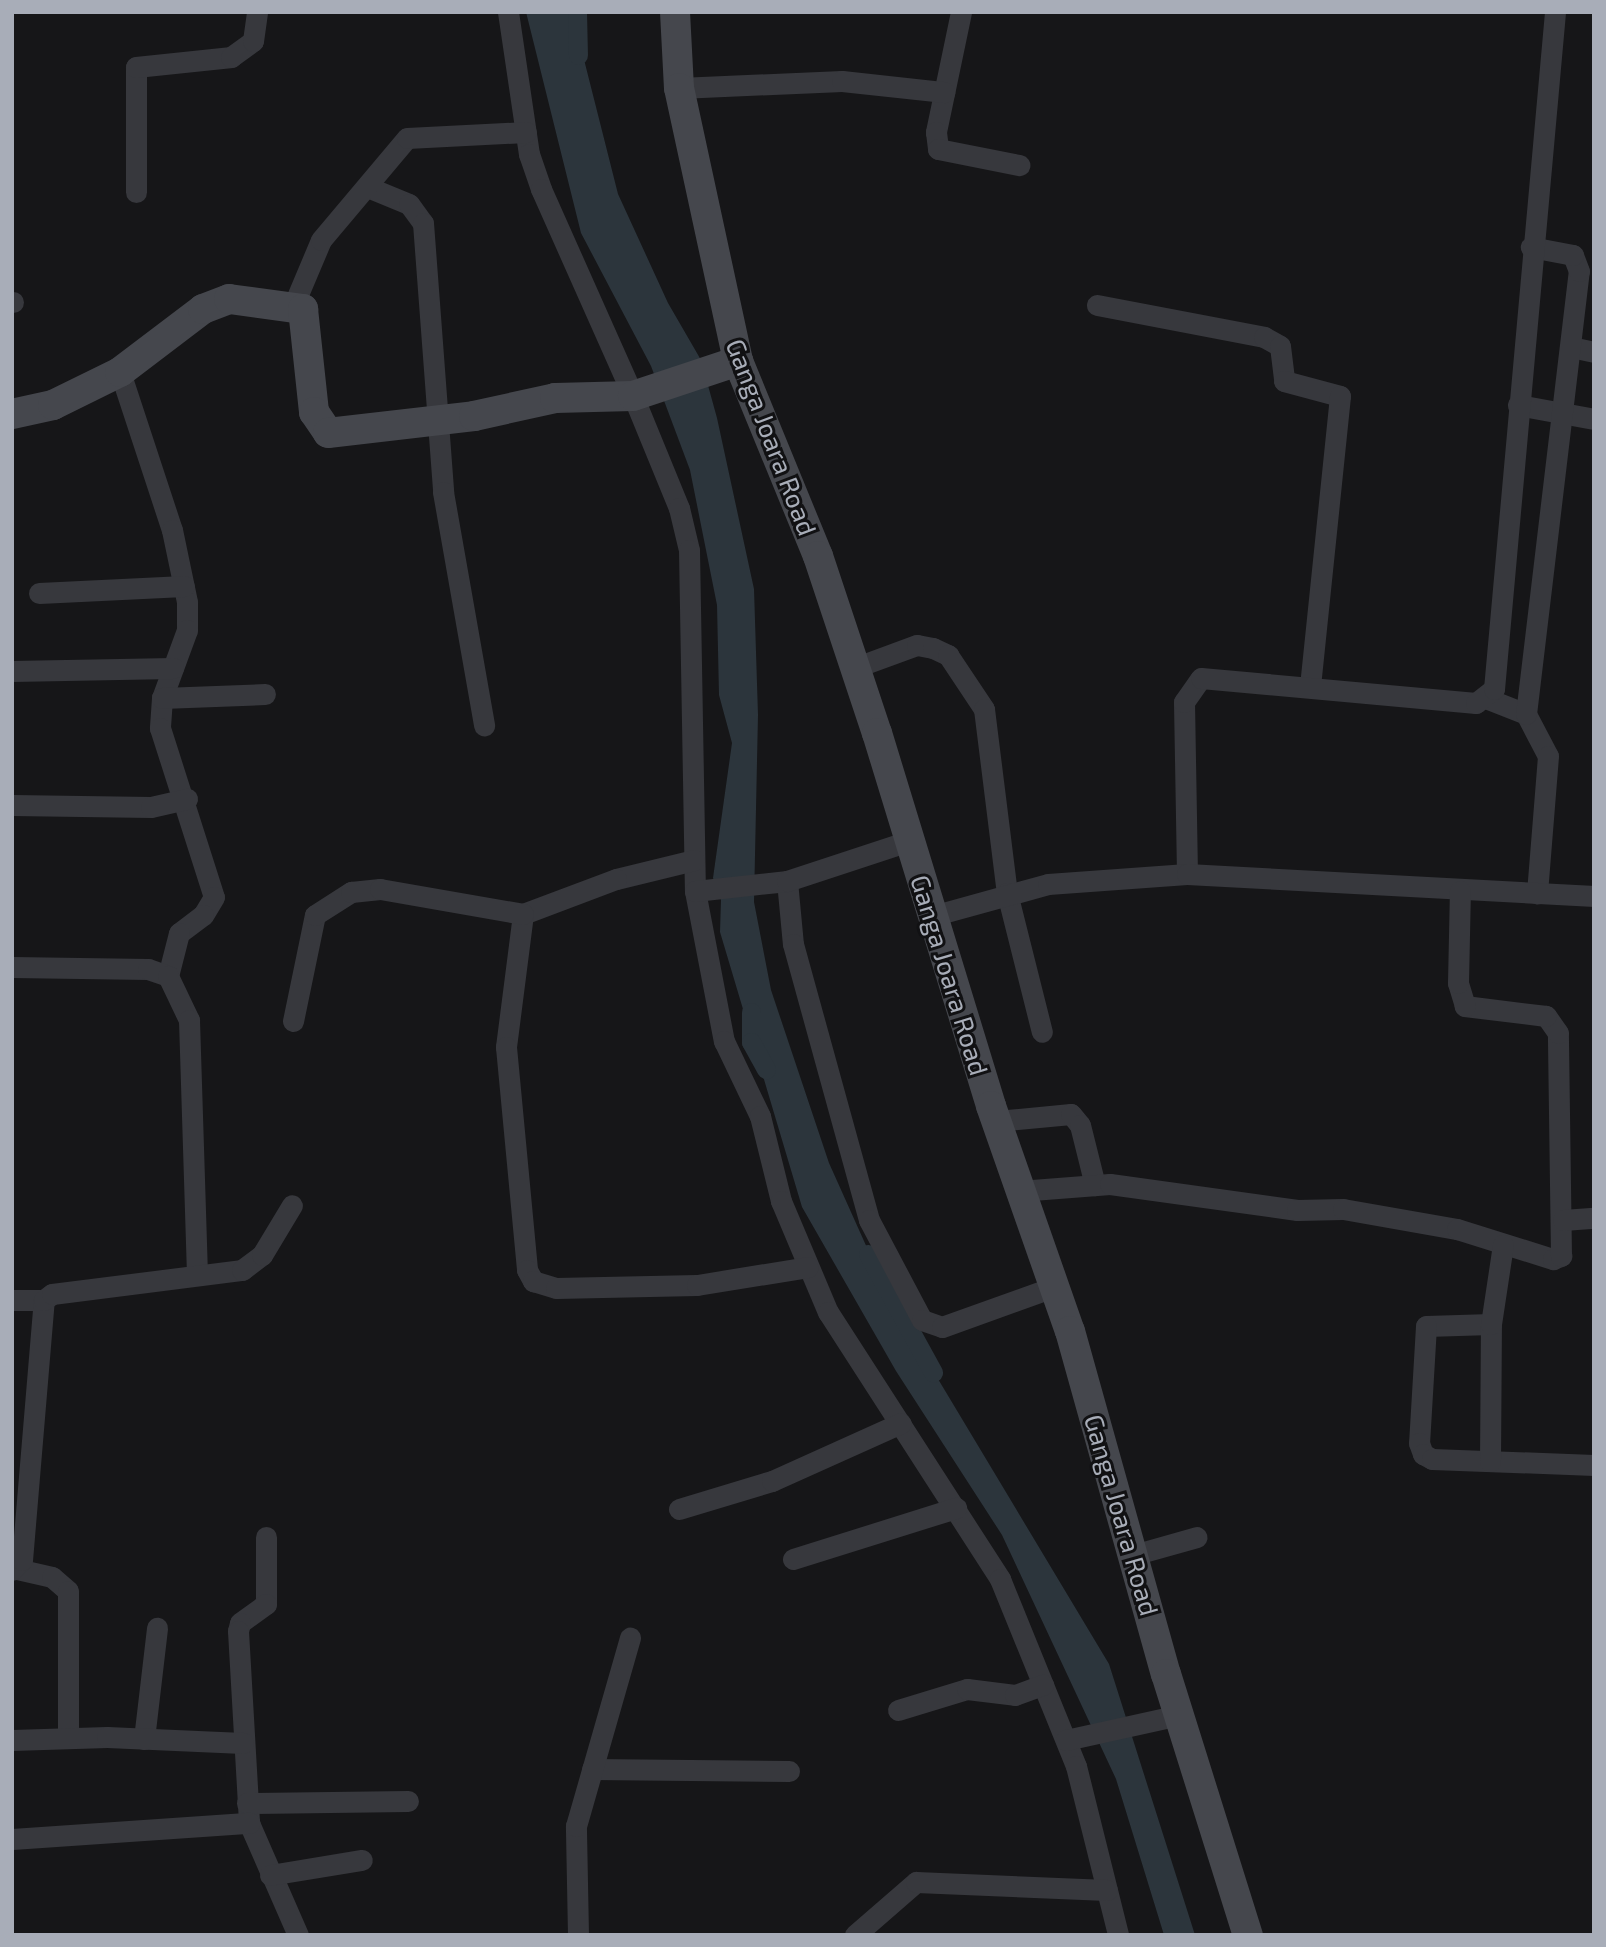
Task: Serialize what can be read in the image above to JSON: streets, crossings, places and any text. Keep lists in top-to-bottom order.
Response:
{
  "streets": {
    "main road": ["Ganga Joara Road"]
  }
}
